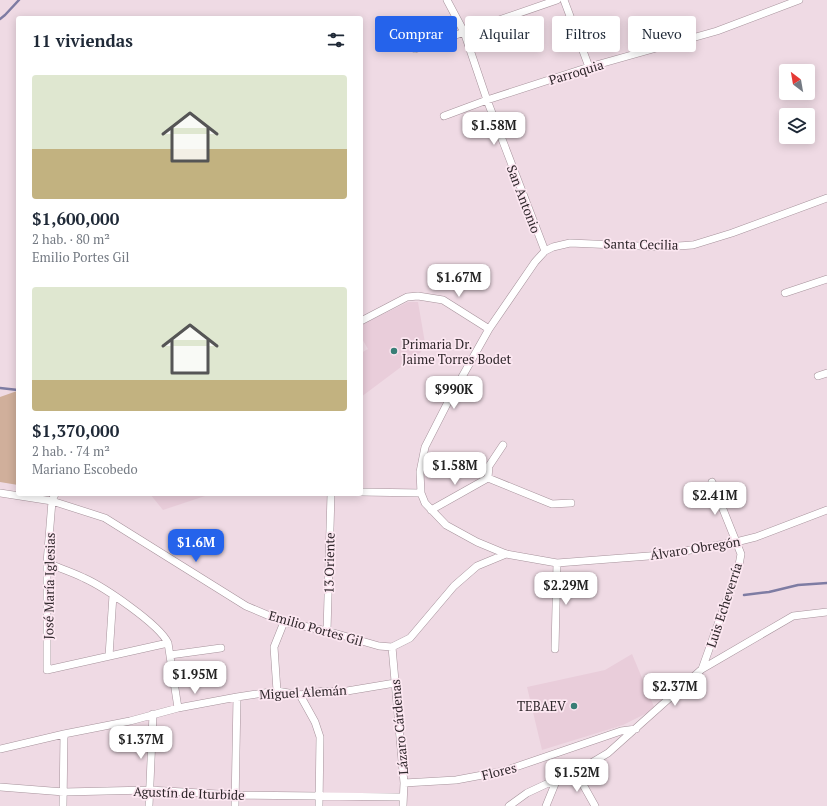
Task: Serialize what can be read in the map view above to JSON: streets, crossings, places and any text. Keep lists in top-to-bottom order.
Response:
{
  "streets": {
    "street": [
      "Parroquia",
      "San Antonio",
      "Santa Cecilia",
      "Álvaro Obregón",
      "13 Oriente",
      "José María Iglesias",
      "Luis Echeverría",
      "Emilio Portes Gil",
      "Miguel Alemán",
      "Lázaro Cárdenas",
      "Flores",
      "Agustín de Iturbide"
    ]
  },
  "crossings": [
    ["Parroquia", "San Antonio"],
    ["San Antonio", "Santa Cecilia"],
    ["Álvaro Obregón", "Luis Echeverría"],
    ["13 Oriente", "Emilio Portes Gil"],
    ["José María Iglesias", "Emilio Portes Gil"],
    ["Luis Echeverría", "Flores"],
    ["Emilio Portes Gil", "Lázaro Cárdenas"],
    ["Miguel Alemán", "Lázaro Cárdenas"],
    ["Lázaro Cárdenas", "Flores"],
    ["Lázaro Cárdenas", "Agustín de Iturbide"]
  ],
  "places": ["Primaria Dr. Jaime Torres Bodet", "TEBAEV"],
  "north": "top left",
  "page": {
    "chip": [
      "Comprar",
      "Alquilar",
      "Filtros",
      "Nuevo"
    ],
    "heading": "11 viviendas",
    "list": [
      {
        "name": "$1,600,000",
        "note": "2 hab. · 80 m² · Emilio Portes Gil"
      },
      {
        "name": "$1,370,000",
        "note": "2 hab. · 74 m² · Mariano Escobedo"
      }
    ],
    "price": [
      "$1.58M",
      "$1.67M",
      "$990K",
      "$1.58M",
      "$2.41M",
      "$1.6M",
      "$2.29M",
      "$1.95M",
      "$2.37M",
      "$1.37M",
      "$1.52M"
    ]
  }
}
